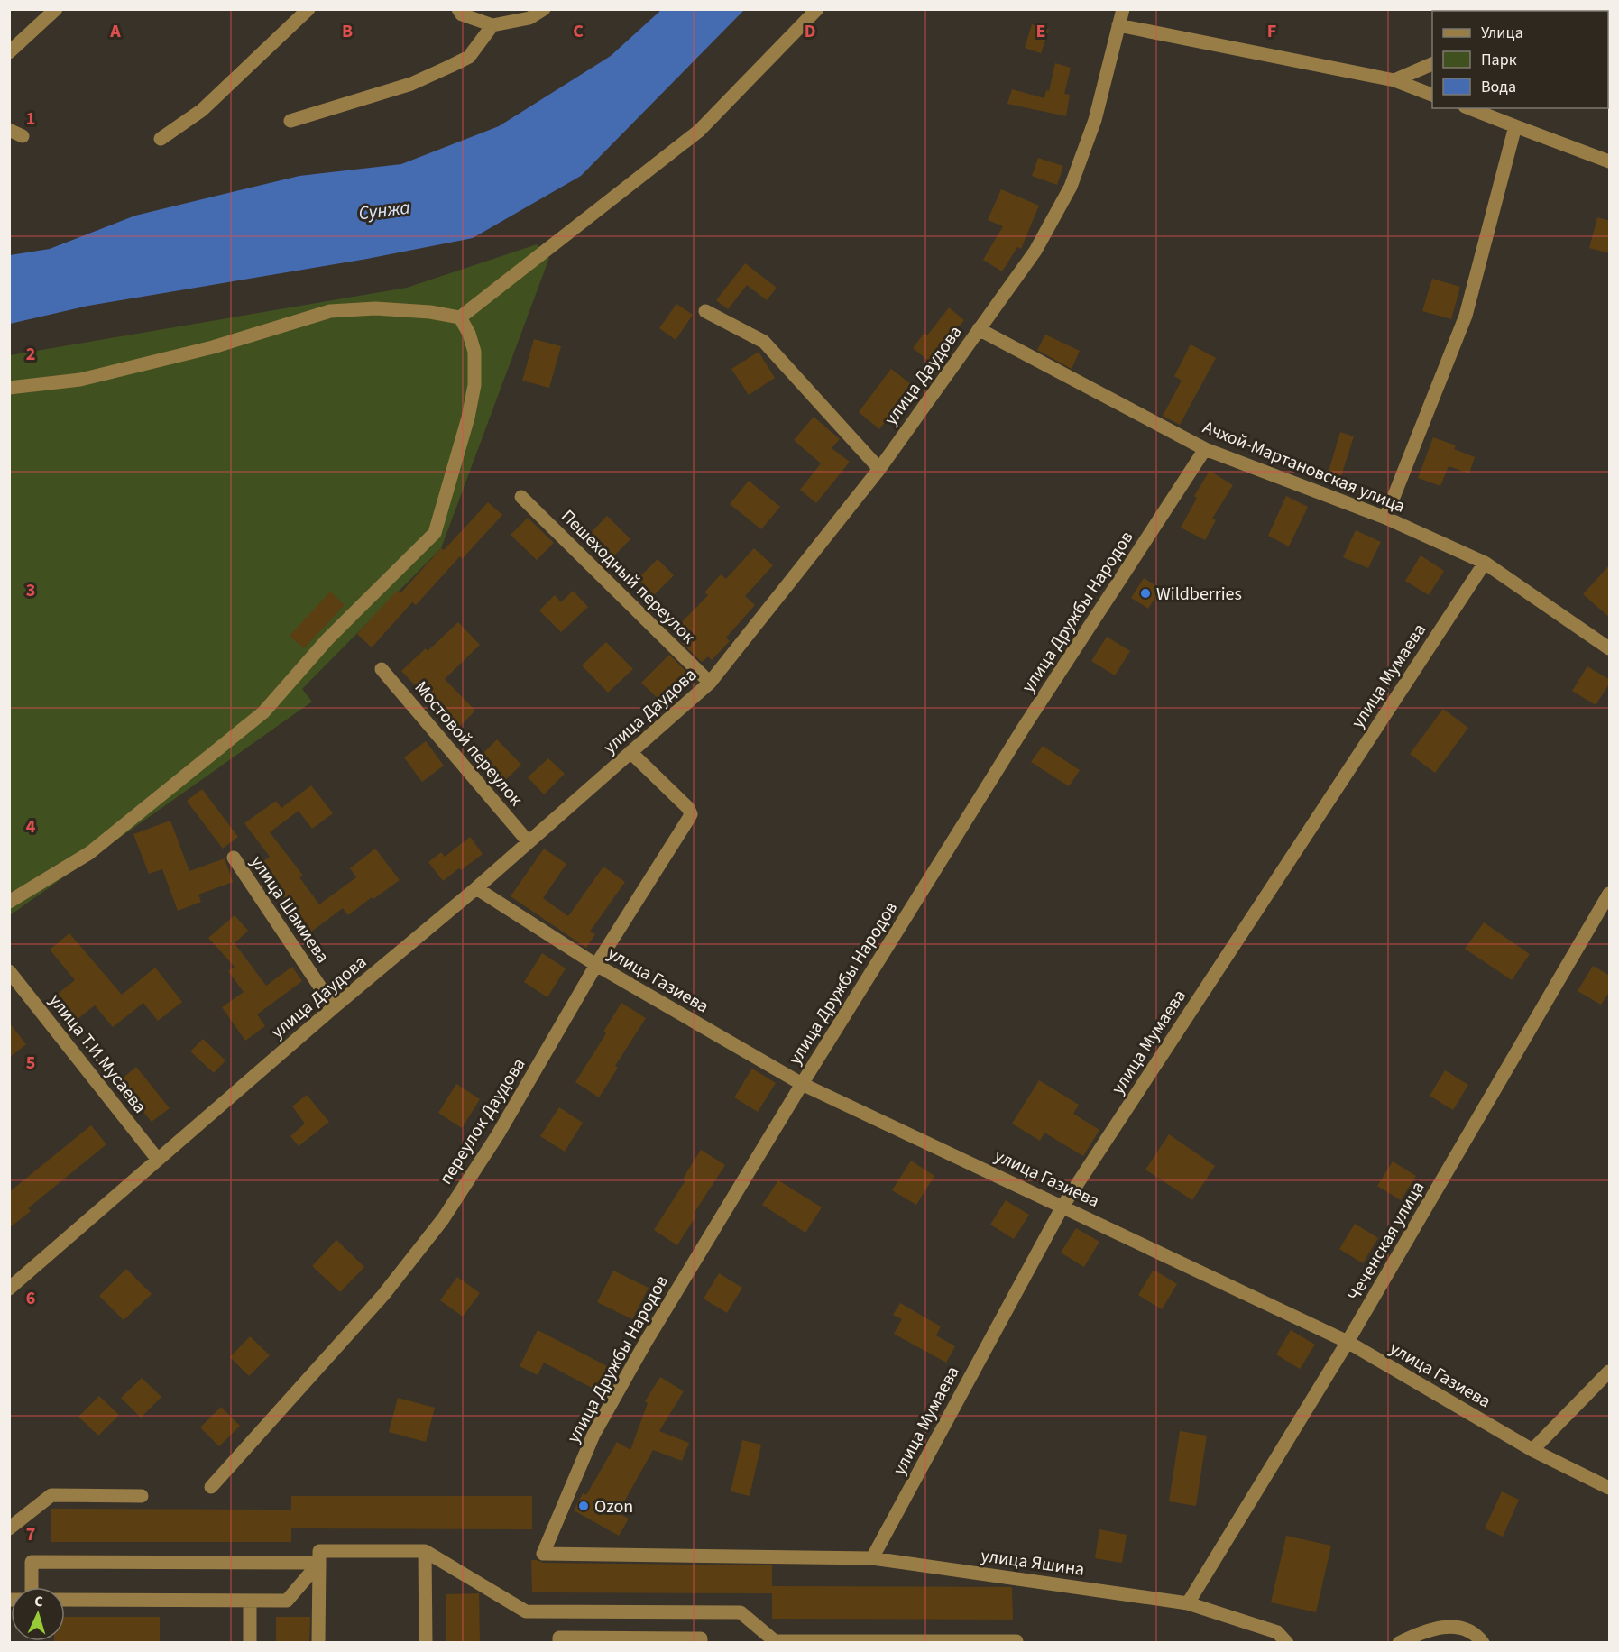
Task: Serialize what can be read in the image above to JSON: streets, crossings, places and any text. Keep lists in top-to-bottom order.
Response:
{
  "streets": {
    "street": [
      "улица Даудова",
      "Ачхой-Мартановская улица",
      "Пешеходный переулок",
      "улица Дружбы Народов",
      "улица Мумаева",
      "Мостовой переулок",
      "улица Шамиева",
      "улица Газиева",
      "улица Т.И.Мусаева",
      "переулок Даудова",
      "Чеченская улица",
      "улица Яшина"
    ]
  },
  "crossings": [
    ["улица Даудова", "Ачхой-Мартановская улица"],
    ["улица Даудова", "Пешеходный переулок"],
    ["улица Даудова", "Мостовой переулок"],
    ["улица Даудова", "улица Шамиева"],
    ["улица Даудова", "улица Газиева"],
    ["улица Даудова", "улица Т.И.Мусаева"],
    ["улица Даудова", "переулок Даудова"],
    ["Ачхой-Мартановская улица", "улица Дружбы Народов"],
    ["Ачхой-Мартановская улица", "улица Мумаева"],
    ["улица Дружбы Народов", "улица Газиева"],
    ["улица Дружбы Народов", "улица Яшина"],
    ["улица Мумаева", "улица Газиева"],
    ["улица Мумаева", "улица Яшина"],
    ["улица Газиева", "переулок Даудова"],
    ["улица Газиева", "Чеченская улица"],
    ["Чеченская улица", "улица Яшина"]
  ],
  "water": ["Сунжа"],
  "places": ["Wildberries", "Ozon"],
  "legend": ["Улица", "Парк", "Вода"],
  "north": "top",
  "grid": {
    "columns": [
      "A",
      "B",
      "C",
      "D",
      "E",
      "F"
    ],
    "rows": [
      "1",
      "2",
      "3",
      "4",
      "5",
      "6",
      "7"
    ]
  }
}
